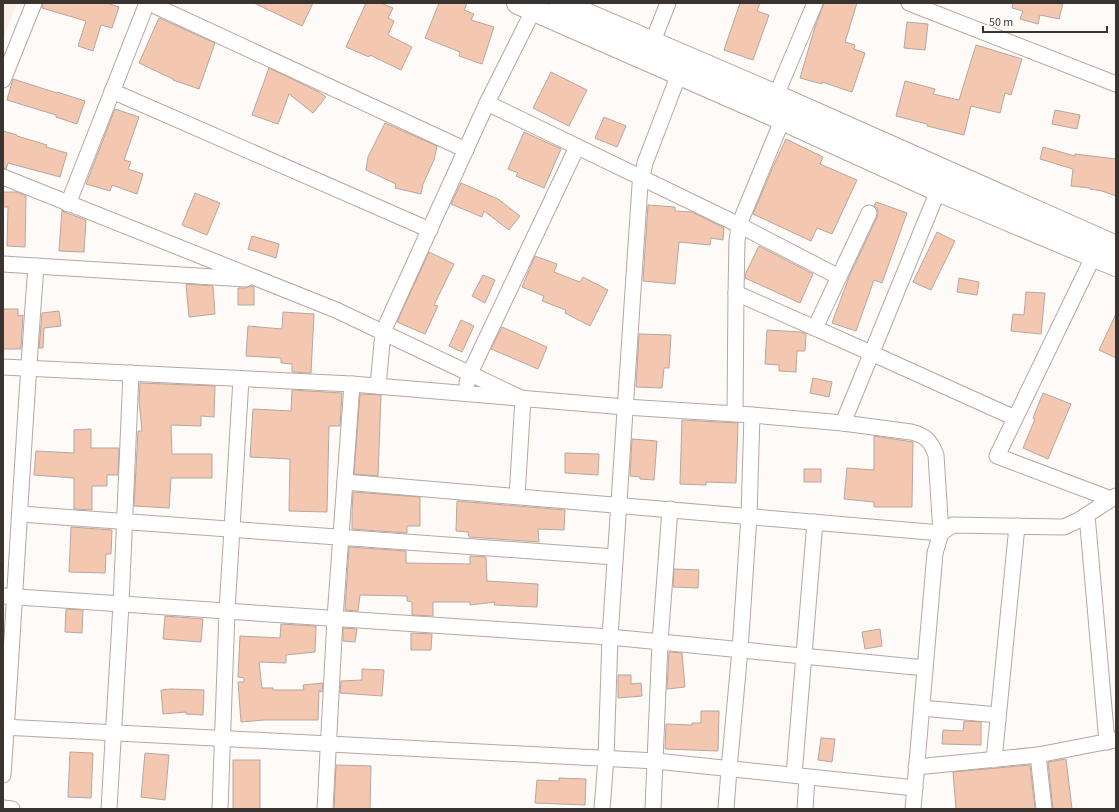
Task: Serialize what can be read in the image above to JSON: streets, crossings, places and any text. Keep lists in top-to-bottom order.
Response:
{
  "scale_bar": "50 m"
}
